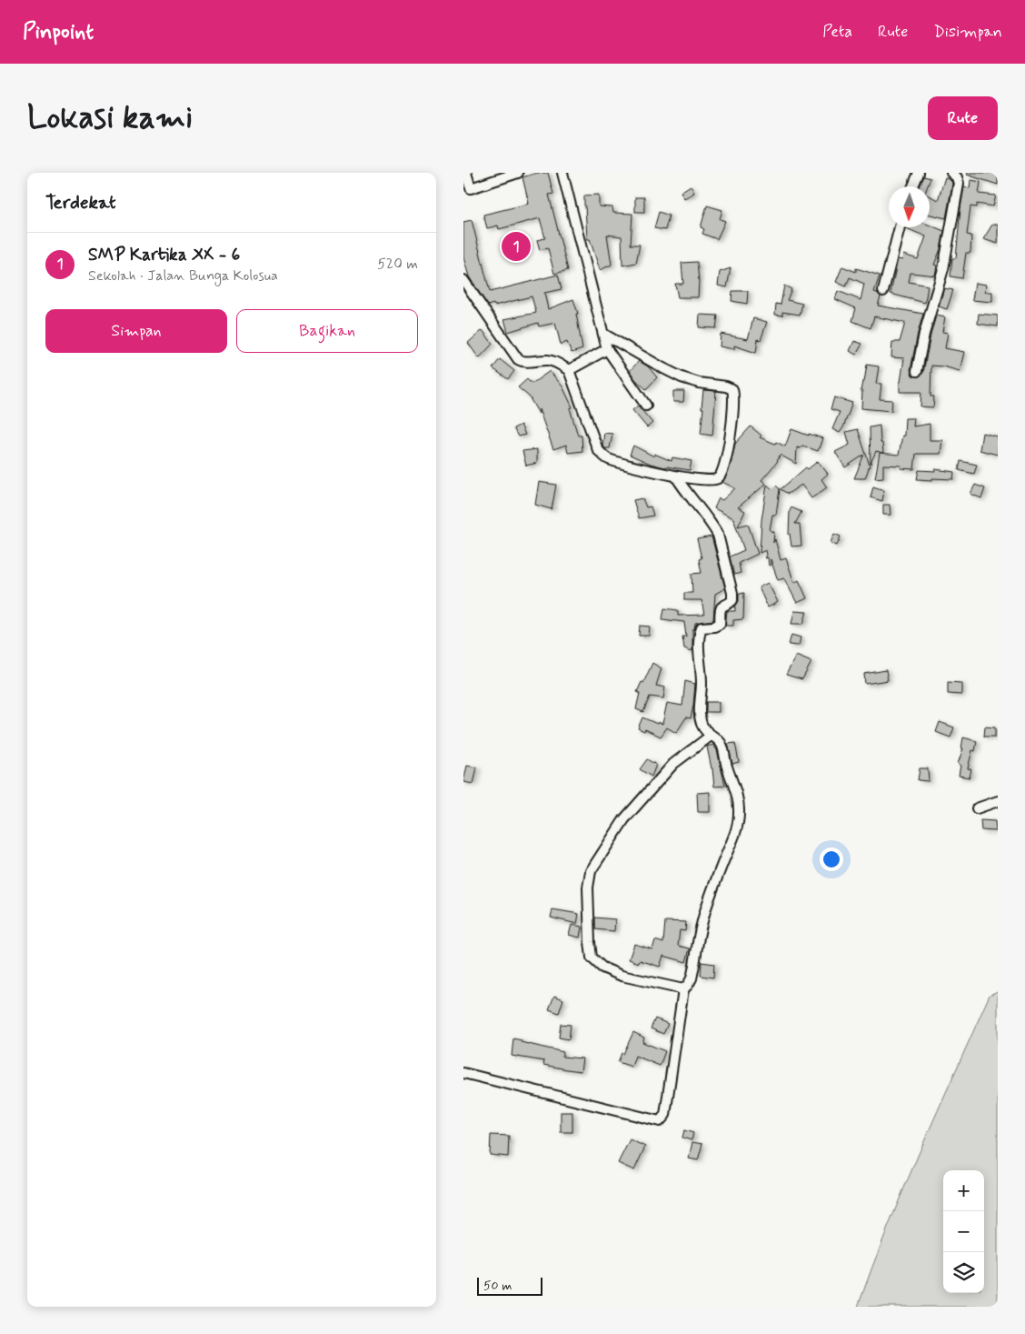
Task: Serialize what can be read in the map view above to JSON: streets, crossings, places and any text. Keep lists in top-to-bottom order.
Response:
{
  "scale_bar": "50 m",
  "north": "bottom",
  "page": {
    "header": "Pinpoint",
    "nav": ["Peta", "Rute", "Disimpan"],
    "buttons": [
      "Rute",
      ["Simpan", "Bagikan"]
    ],
    "title": "Lokasi kami",
    "heading": "Terdekat",
    "pins": "1",
    "list": [
      {
        "mark": "1",
        "name": "SMP Kartika XX - 6",
        "note": "Sekolah · Jalan Bunga Kolosua",
        "value": "520 m"
      }
    ],
    "map_buttons": ["+", "−"],
    "scale": "50 m"
  }
}
